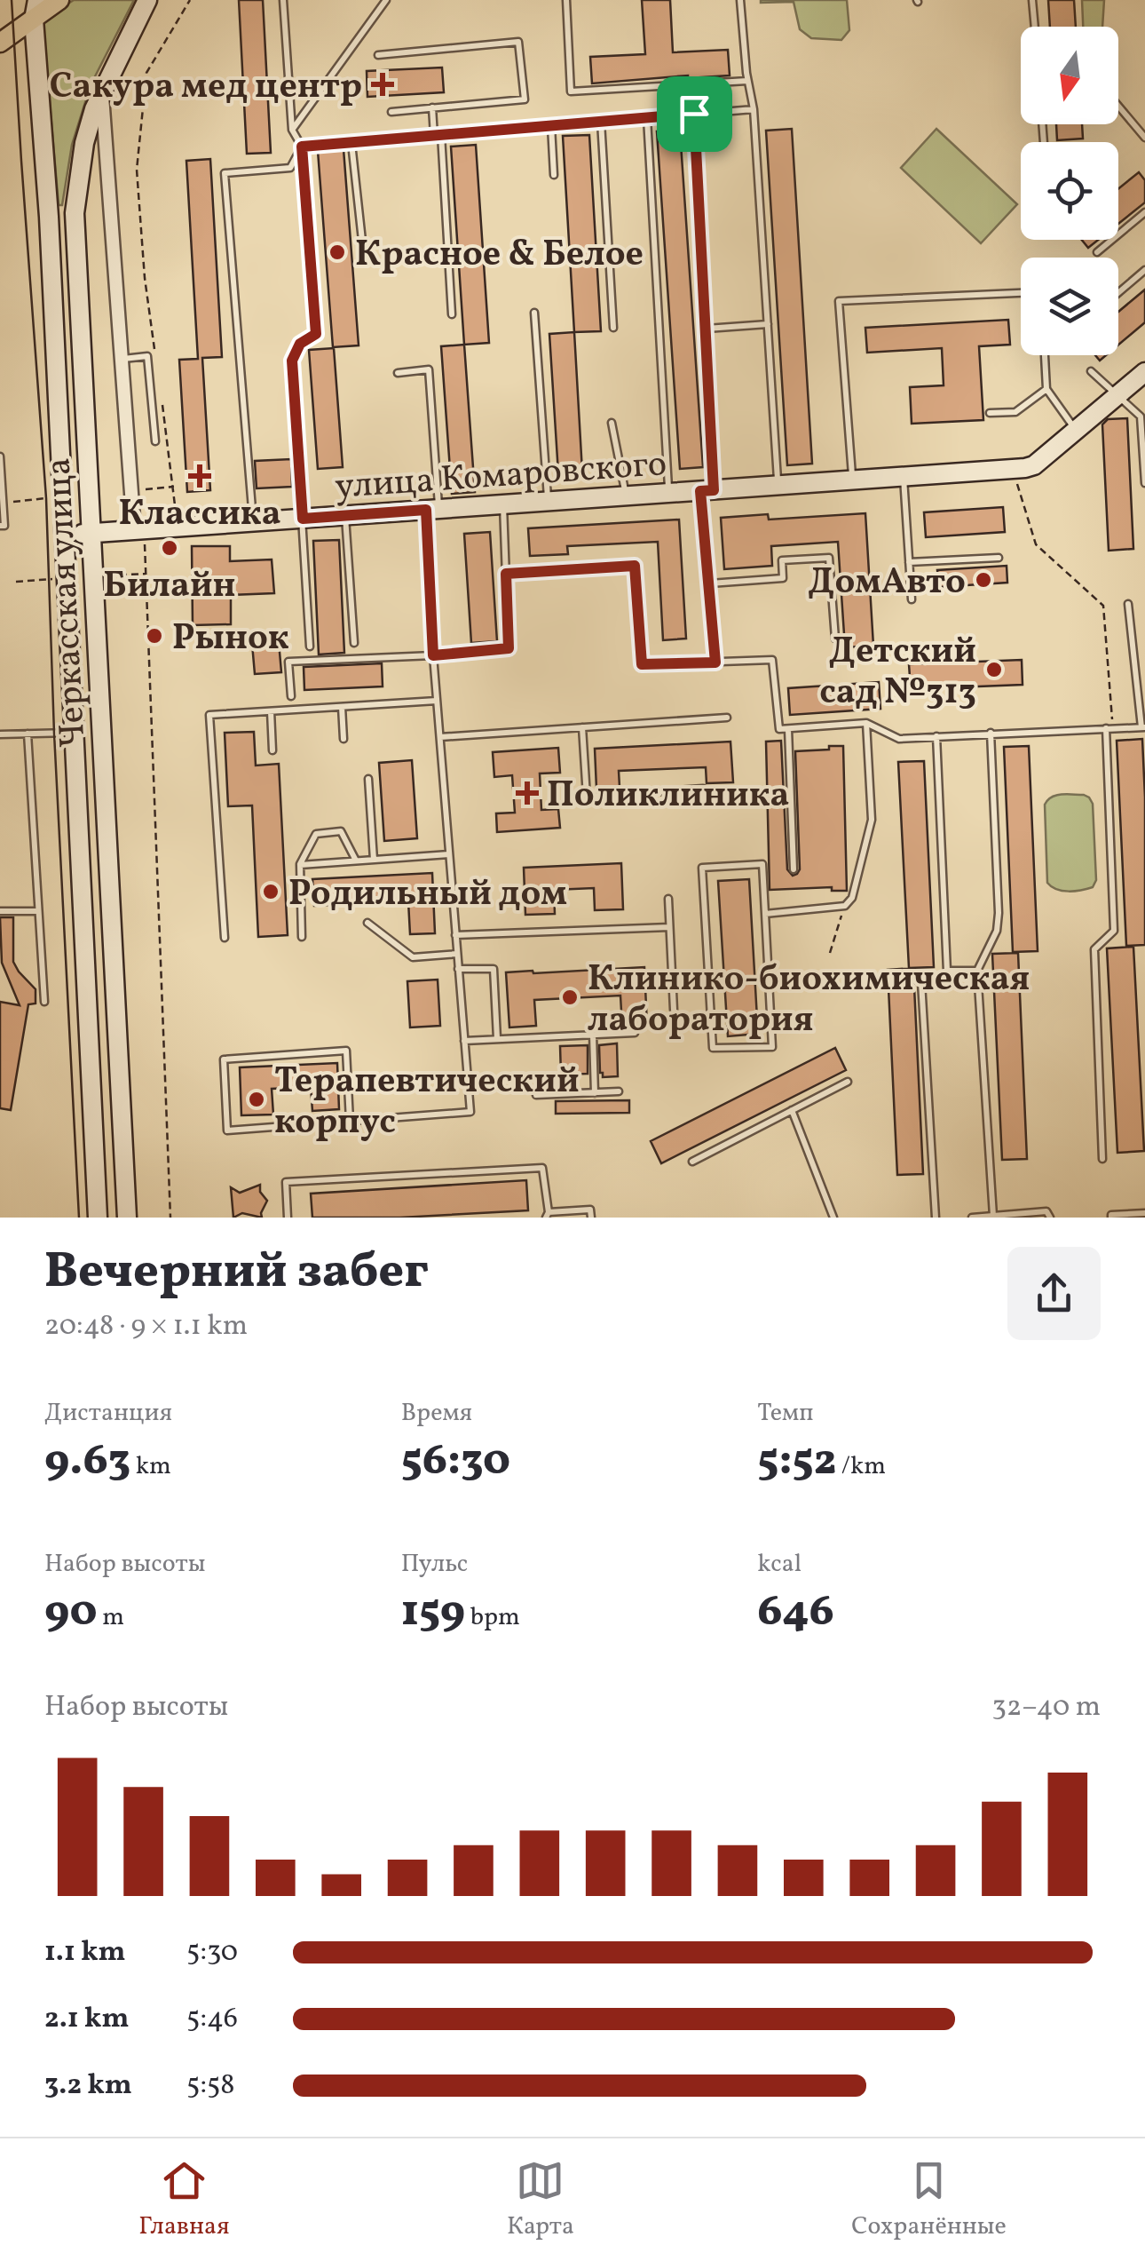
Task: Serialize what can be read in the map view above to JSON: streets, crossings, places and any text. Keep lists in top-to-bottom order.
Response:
{
  "streets": {
    "main road": ["улица Комаровского", "Черкасская улица"]
  },
  "crossings": [
    ["улица Комаровского", "Черкасская улица"]
  ],
  "places": {
    "health": ["Сакура мед центр", "Классика", "Поликлиника"],
    "other": [
      "Красное & Белое",
      "Билайн",
      "ДомАвто",
      "Рынок",
      "Детский сад №313",
      "Родильный дом",
      "Клинико-биохимическая лаборатория",
      "Терапевтический корпус"
    ]
  },
  "north": "bottom",
  "page": {
    "heading": ["Вечерний забег", "20:48 · 9 × 1.1 km"],
    "stats": [
      ["Дистанция", "9.63 km"],
      ["Время", "56:30"],
      ["Темп", "5:52 /km"],
      ["Набор высоты", "90 m"],
      ["Пульс", "159 bpm"],
      ["kcal", "646"]
    ],
    "chart": ["Набор высоты", "32–40 m"],
    "list": [
      {
        "name": "1.1 km",
        "note": "5:30"
      },
      {
        "name": "2.1 km",
        "note": "5:46"
      },
      {
        "name": "3.2 km",
        "note": "5:58"
      }
    ],
    "tabs": ["Главная", "Карта", "Сохранённые"]
  }
}
